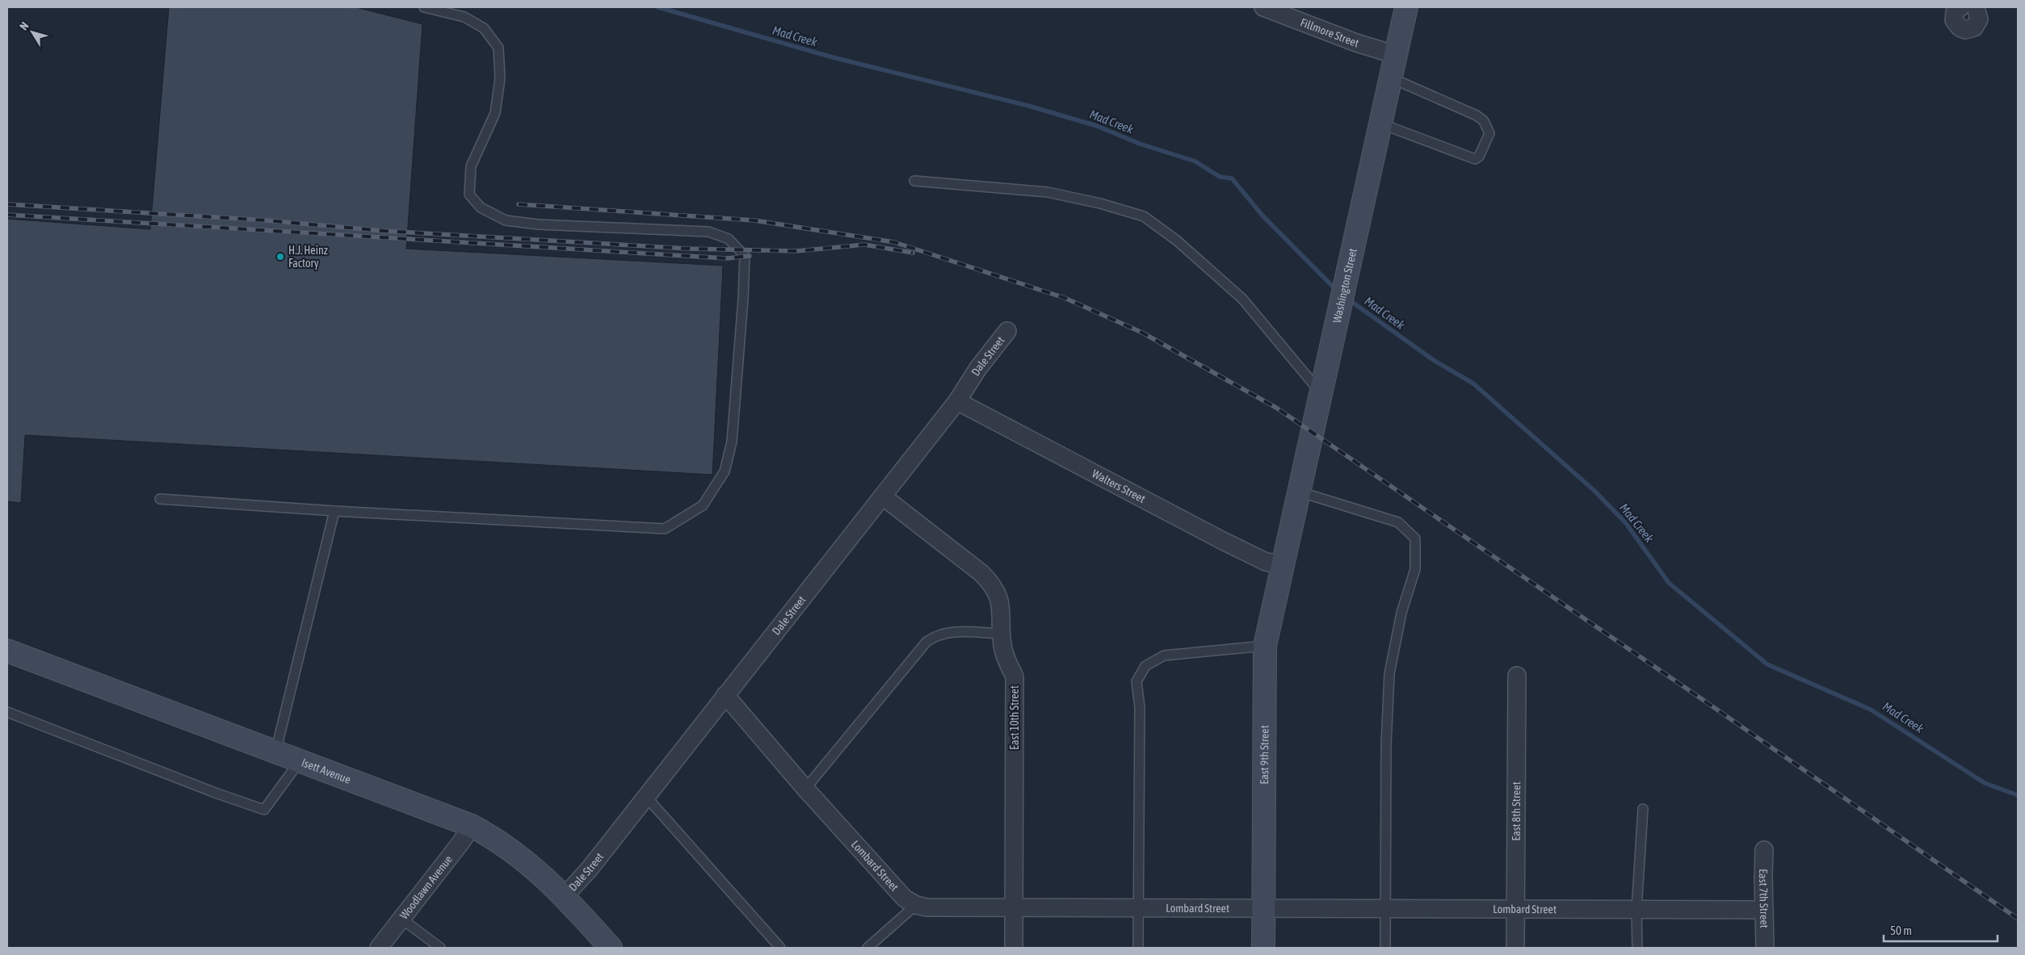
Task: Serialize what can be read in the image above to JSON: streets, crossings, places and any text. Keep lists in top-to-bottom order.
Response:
{
  "streets": {
    "main road": ["Washington Street", "East 9th Street", "Isett Avenue"],
    "street": [
      "Fillmore Street",
      "Dale Street",
      "Walters Street",
      "East 10th Street",
      "East 8th Street",
      "Lombard Street",
      "Woodlawn Avenue",
      "East 7th Street"
    ]
  },
  "crossings": [
    ["Fillmore Street", "Washington Street"],
    ["Washington Street", "Walters Street"],
    ["Washington Street", "East 9th Street"],
    ["Dale Street", "Walters Street"],
    ["Dale Street", "East 10th Street"],
    ["Dale Street", "Isett Avenue"],
    ["Dale Street", "Lombard Street"],
    ["Walters Street", "East 9th Street"],
    ["East 10th Street", "Lombard Street"],
    ["East 9th Street", "Lombard Street"],
    ["Isett Avenue", "Woodlawn Avenue"],
    ["East 8th Street", "Lombard Street"],
    ["Lombard Street", "East 7th Street"]
  ],
  "water": ["Mad Creek"],
  "places": ["H.J. Heinz Factory"],
  "scale_bar": "50 m",
  "north": "top left"
}
